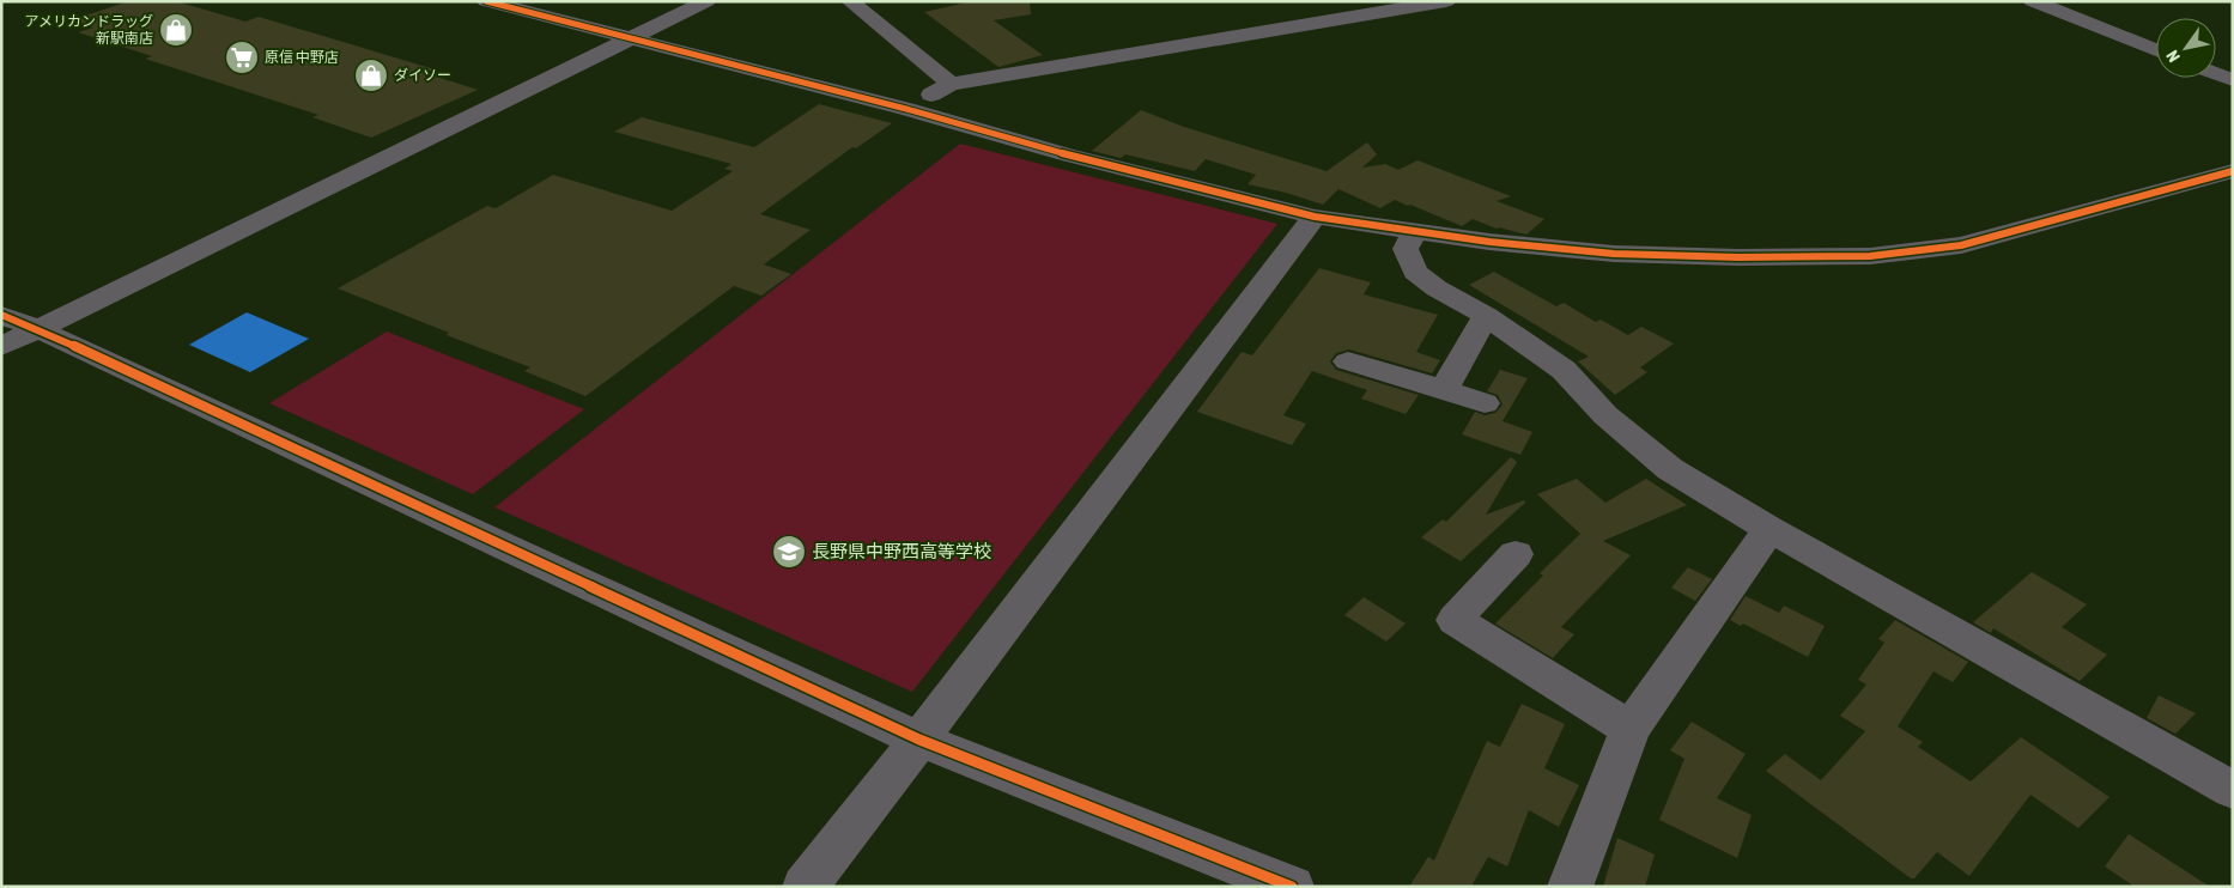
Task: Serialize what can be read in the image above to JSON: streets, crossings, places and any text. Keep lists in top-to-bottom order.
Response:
{
  "places": {
    "shop": ["アメリカンドラッグ 新駅南店", "ダイソー"],
    "supermarket": ["原信 中野店"],
    "school or university": ["長野県中野西高等学校"]
  },
  "north": "bottom left"
}
